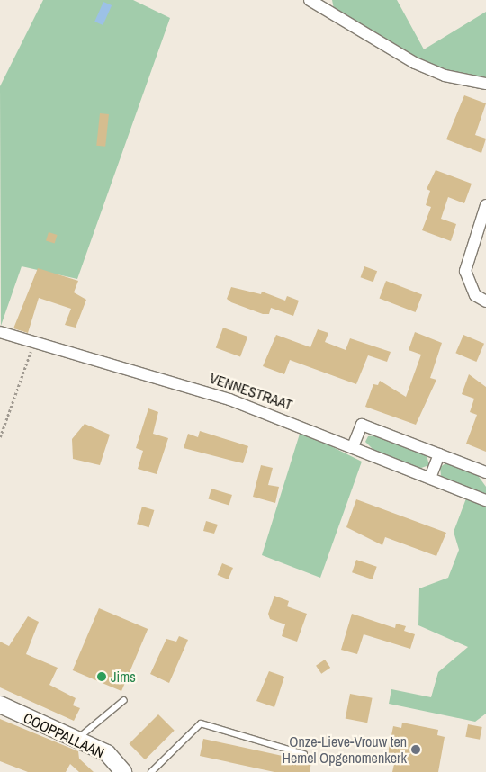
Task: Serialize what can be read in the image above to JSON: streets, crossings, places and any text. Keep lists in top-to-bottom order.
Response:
{
  "streets": {
    "street": ["VENNESTRAAT", "COOPPALLAAN"]
  },
  "places": ["Jims", "Onze-Lieve-Vrouw ten Hemel Opgenomenkerk"]
}
